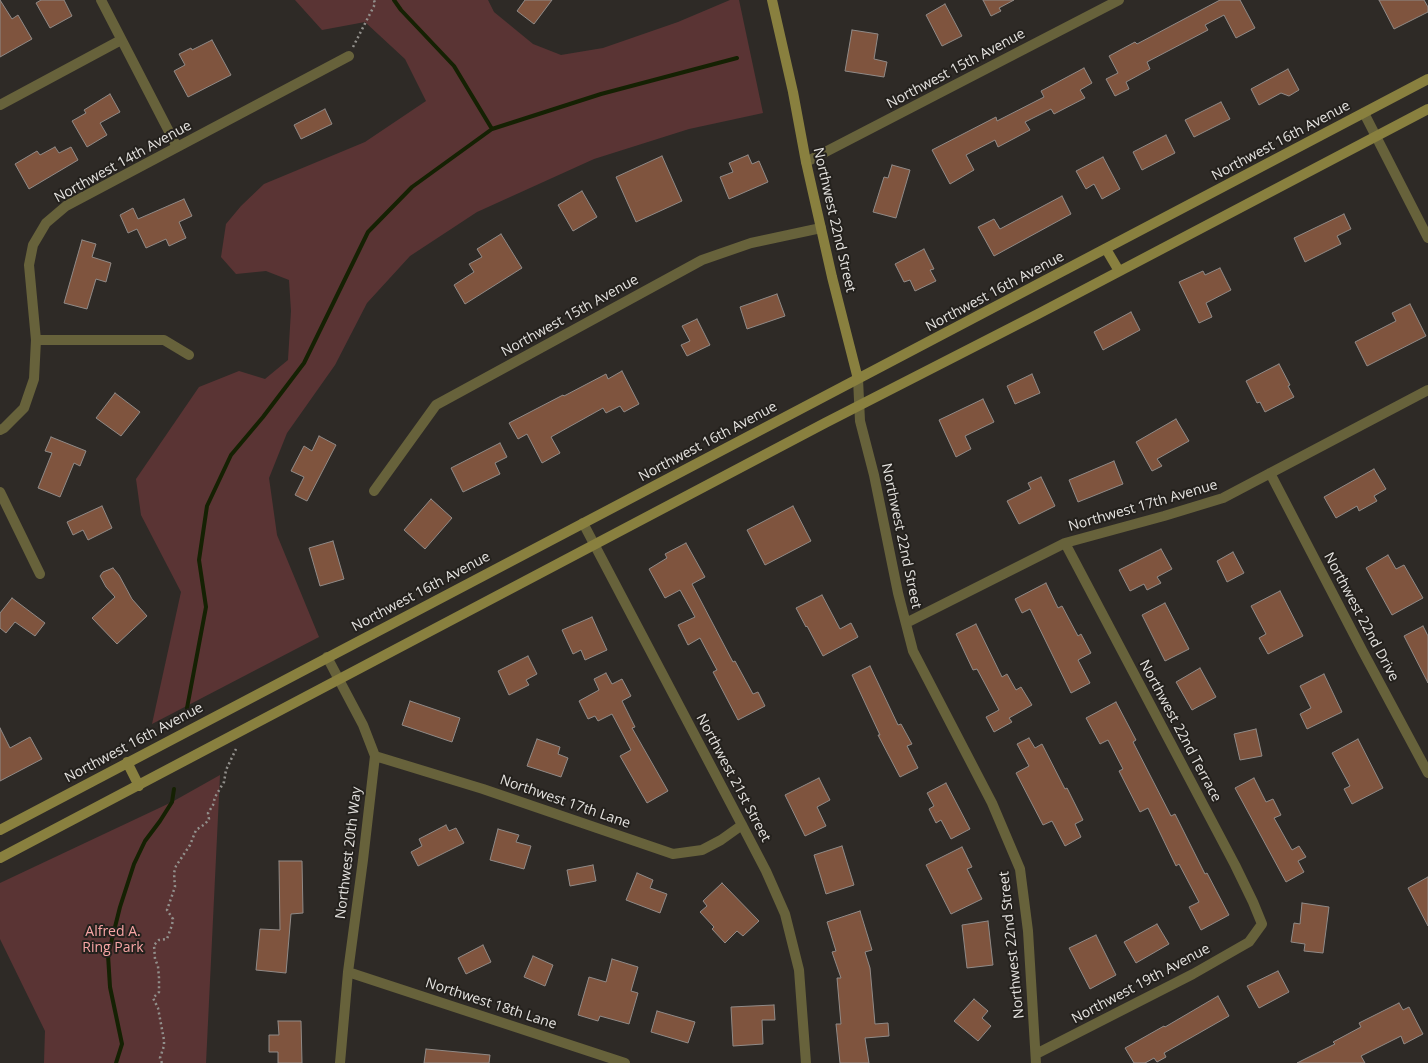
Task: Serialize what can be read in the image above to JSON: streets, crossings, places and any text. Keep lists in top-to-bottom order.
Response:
{
  "streets": {
    "main road": ["Northwest 16th Avenue", "Northwest 22nd Street"],
    "street": [
      "Northwest 15th Avenue",
      "Northwest 14th Avenue",
      "Northwest 17th Avenue",
      "Northwest 22nd Drive",
      "Northwest 22nd Terrace",
      "Northwest 21st Street",
      "Northwest 17th Lane",
      "Northwest 20th Way",
      "Northwest 19th Avenue",
      "Northwest 18th Lane"
    ]
  },
  "crossings": [
    ["Northwest 15th Avenue", "Northwest 22nd Street"],
    ["Northwest 16th Avenue", "Northwest 22nd Street"],
    ["Northwest 16th Avenue", "Northwest 21st Street"],
    ["Northwest 16th Avenue", "Northwest 20th Way"],
    ["Northwest 22nd Street", "Northwest 17th Avenue"],
    ["Northwest 22nd Street", "Northwest 19th Avenue"],
    ["Northwest 17th Avenue", "Northwest 22nd Drive"],
    ["Northwest 17th Avenue", "Northwest 22nd Terrace"],
    ["Northwest 22nd Terrace", "Northwest 19th Avenue"],
    ["Northwest 21st Street", "Northwest 17th Lane"],
    ["Northwest 17th Lane", "Northwest 20th Way"],
    ["Northwest 20th Way", "Northwest 18th Lane"]
  ],
  "parks": ["Alfred A. Ring Park"]
}
